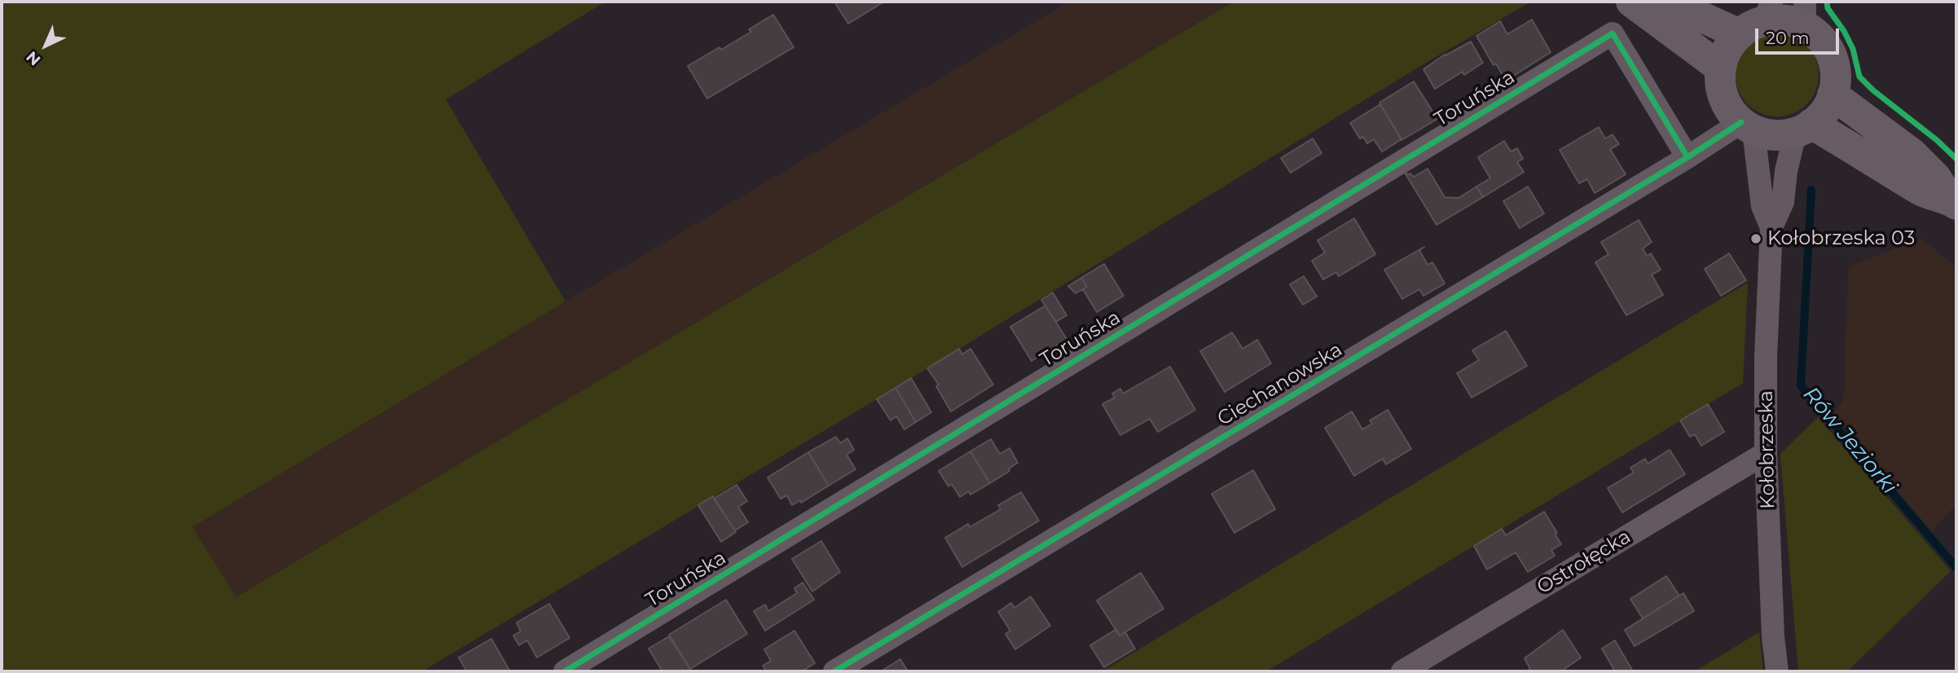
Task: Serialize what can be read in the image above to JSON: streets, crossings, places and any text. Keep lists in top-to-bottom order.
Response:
{
  "streets": {
    "street": [
      "Toruńska",
      "Ciechanowska",
      "Kołobrzeska",
      "Ostrołęcka"
    ]
  },
  "crossings": [
    ["Toruńska", "Ciechanowska"],
    ["Ciechanowska", "Kołobrzeska"],
    ["Kołobrzeska", "Ostrołęcka"]
  ],
  "water": ["Rów Jeziorki"],
  "places": ["Kołobrzeska 03"],
  "scale_bar": "20 m",
  "north": "bottom left"
}
